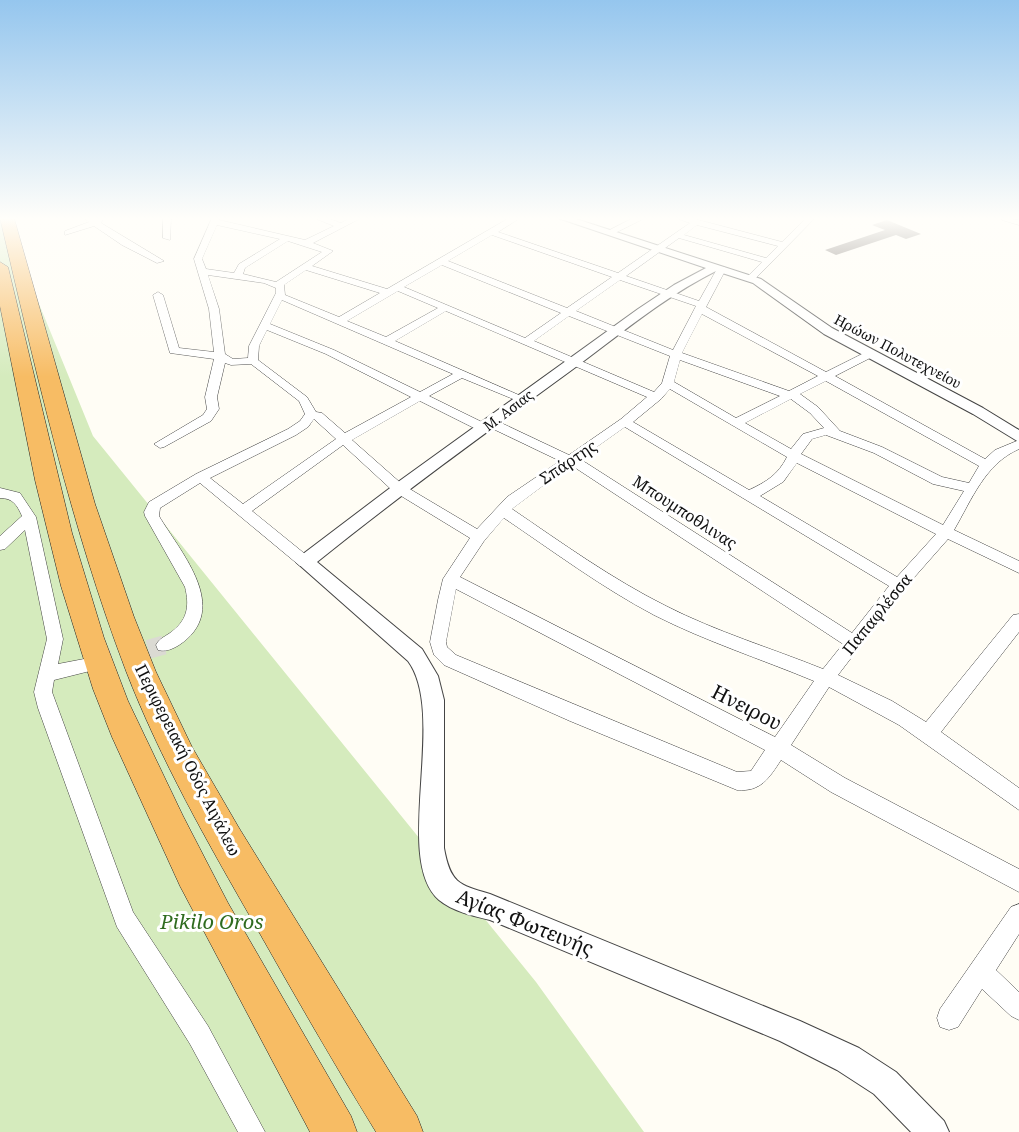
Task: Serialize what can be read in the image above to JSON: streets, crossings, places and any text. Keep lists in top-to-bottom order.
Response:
{
  "streets": {
    "highway": ["Περιφερειακή Οδός Αιγάλεω"],
    "street": [
      "Ηρώων Πολυτεχνείου",
      "Μ. Ασιας",
      "Σπάρτης",
      "Μπουμποθλινας",
      "Παπαφλέσσα",
      "Ηνειρου",
      "Αγίας Φωτεινής"
    ]
  },
  "crossings": [
    ["Μ. Ασιας", "Μπουμποθλινας"],
    ["Μ. Ασιας", "Αγίας Φωτεινής"],
    ["Σπάρτης", "Μπουμποθλινας"],
    ["Σπάρτης", "Παπαφλέσσα"],
    ["Σπάρτης", "Ηνειρου"],
    ["Μπουμποθλινας", "Παπαφλέσσα"],
    ["Παπαφλέσσα", "Ηνειρου"]
  ],
  "parks": ["Pikilo Oros"]
}
